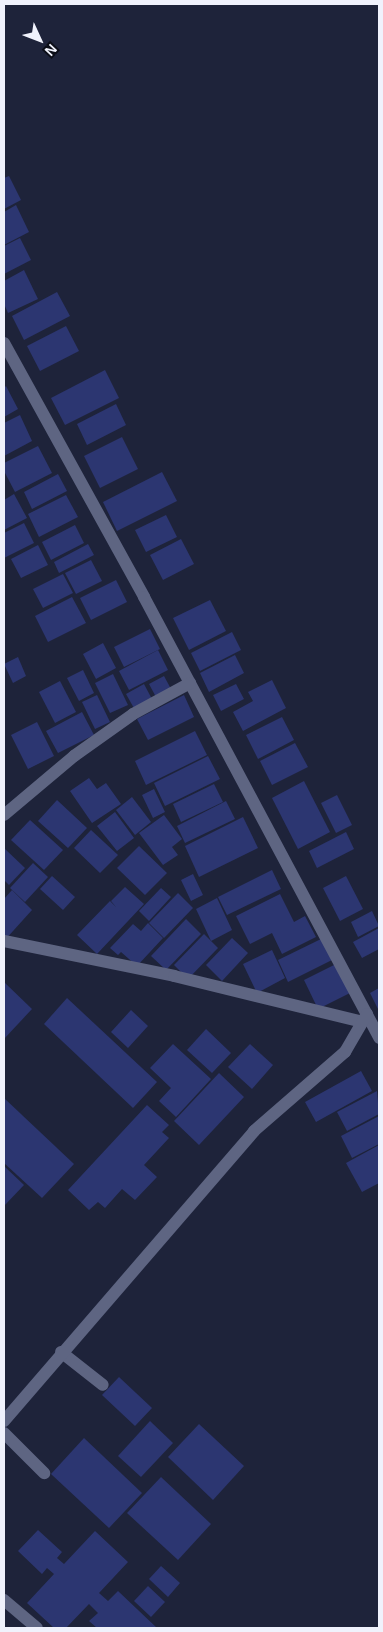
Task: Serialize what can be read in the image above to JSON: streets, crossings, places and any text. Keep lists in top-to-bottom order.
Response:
{
  "north": "bottom right"
}
